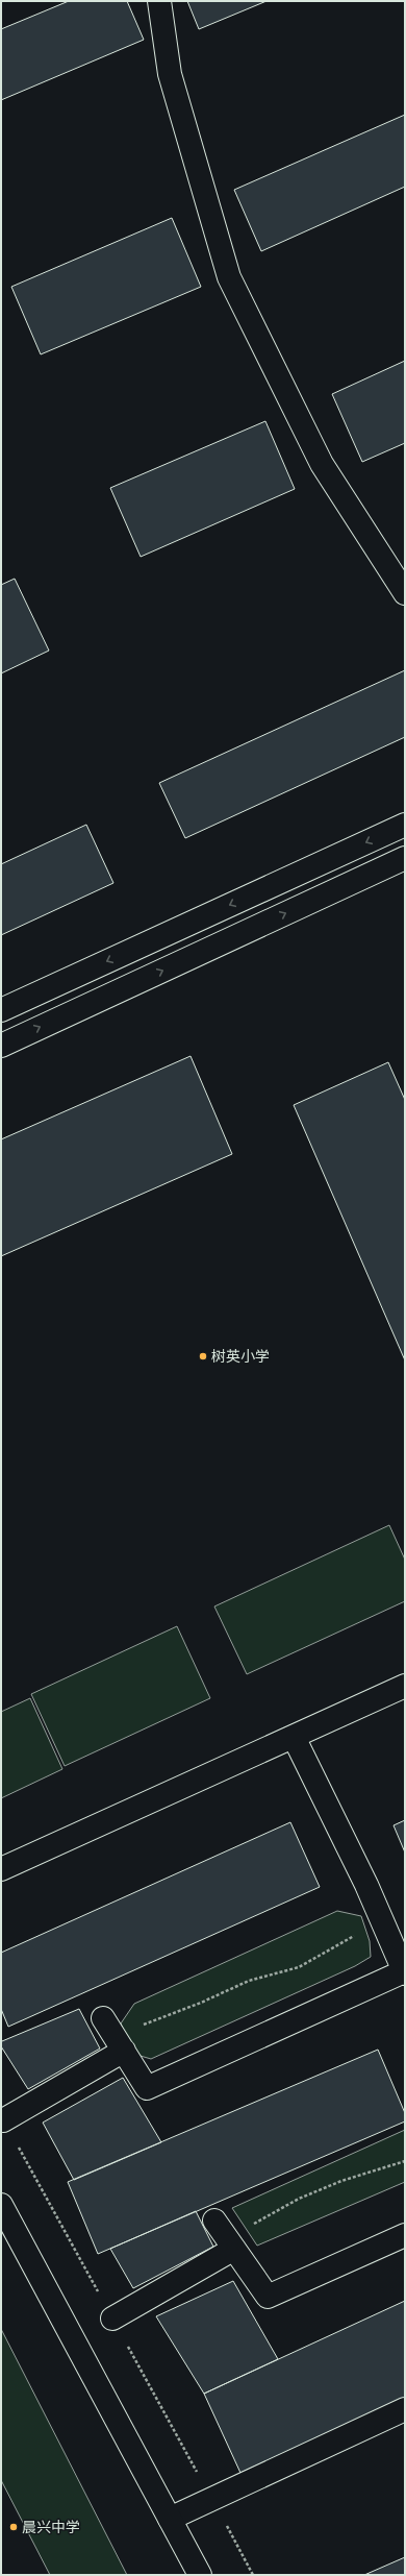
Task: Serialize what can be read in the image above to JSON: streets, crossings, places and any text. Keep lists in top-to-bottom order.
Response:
{
  "places": ["树英小学", "晨兴中学"]
}
